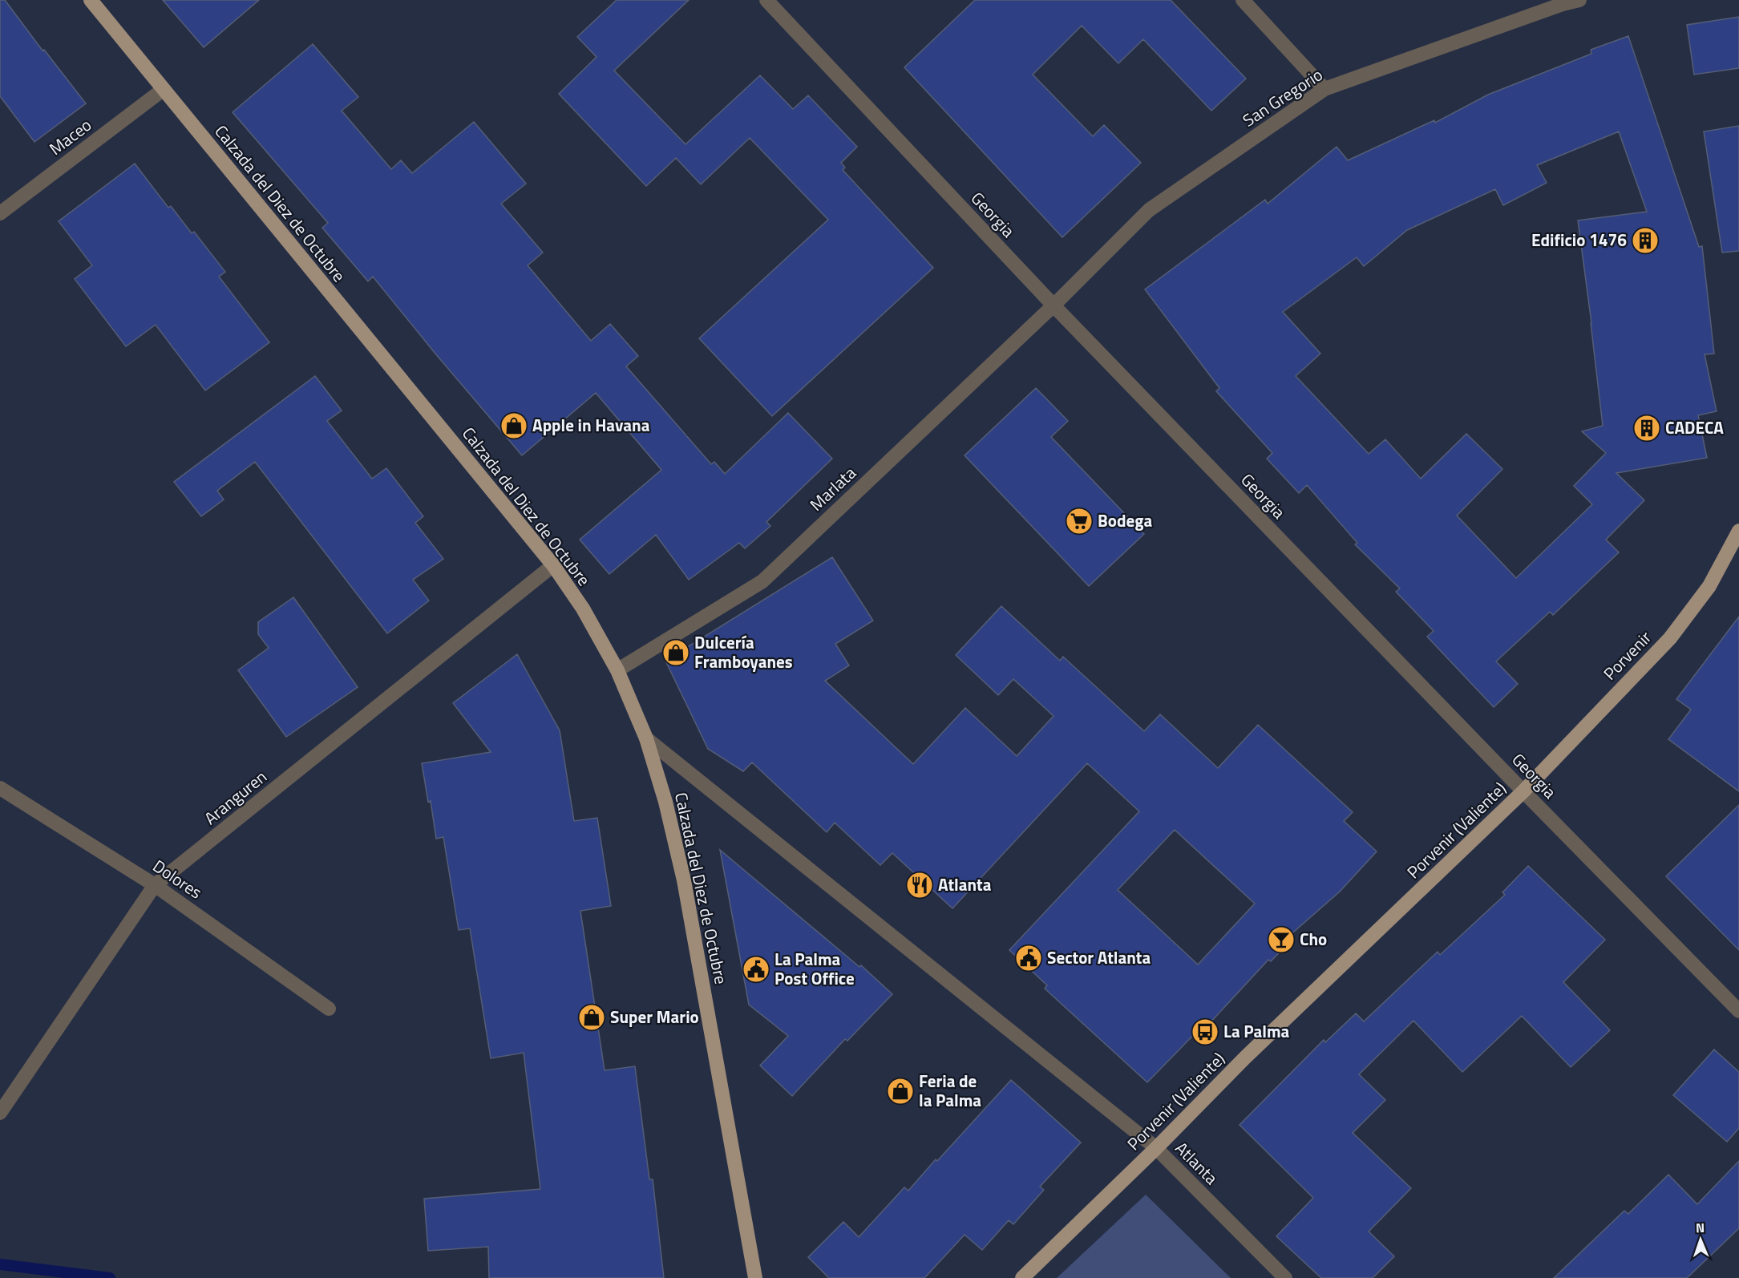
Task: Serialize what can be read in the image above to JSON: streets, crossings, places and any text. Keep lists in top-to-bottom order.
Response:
{
  "streets": {
    "main road": ["Calzada del Diez de Octubre", "Porvenir", "Porvenir (Valiente)"],
    "street": [
      "San Gregorio",
      "Maceo",
      "Georgia",
      "Marlata",
      "Aranguren",
      "Dolores",
      "Atlanta"
    ]
  },
  "crossings": [
    ["San Gregorio", "Georgia"],
    ["San Gregorio", "Marlata"],
    ["Maceo", "Calzada del Diez de Octubre"],
    ["Calzada del Diez de Octubre", "Marlata"],
    ["Calzada del Diez de Octubre", "Aranguren"],
    ["Calzada del Diez de Octubre", "Atlanta"],
    ["Georgia", "Marlata"],
    ["Georgia", "Porvenir"],
    ["Georgia", "Porvenir (Valiente)"],
    ["Porvenir", "Porvenir (Valiente)"],
    ["Aranguren", "Dolores"],
    ["Porvenir (Valiente)", "Atlanta"]
  ],
  "places": {
    "building": ["Edificio 1476", "CADECA"],
    "shop": [
      "Apple in Havana",
      "Dulcería Framboyanes",
      "Super Mario",
      "Feria de la Palma"
    ],
    "supermarket": ["Bodega"],
    "restaurant": ["Atlanta"],
    "bar": ["Cho"],
    "public building": ["Sector Atlanta", "La Palma Post Office"],
    "bus stop": ["La Palma"]
  },
  "north": "top"
}
